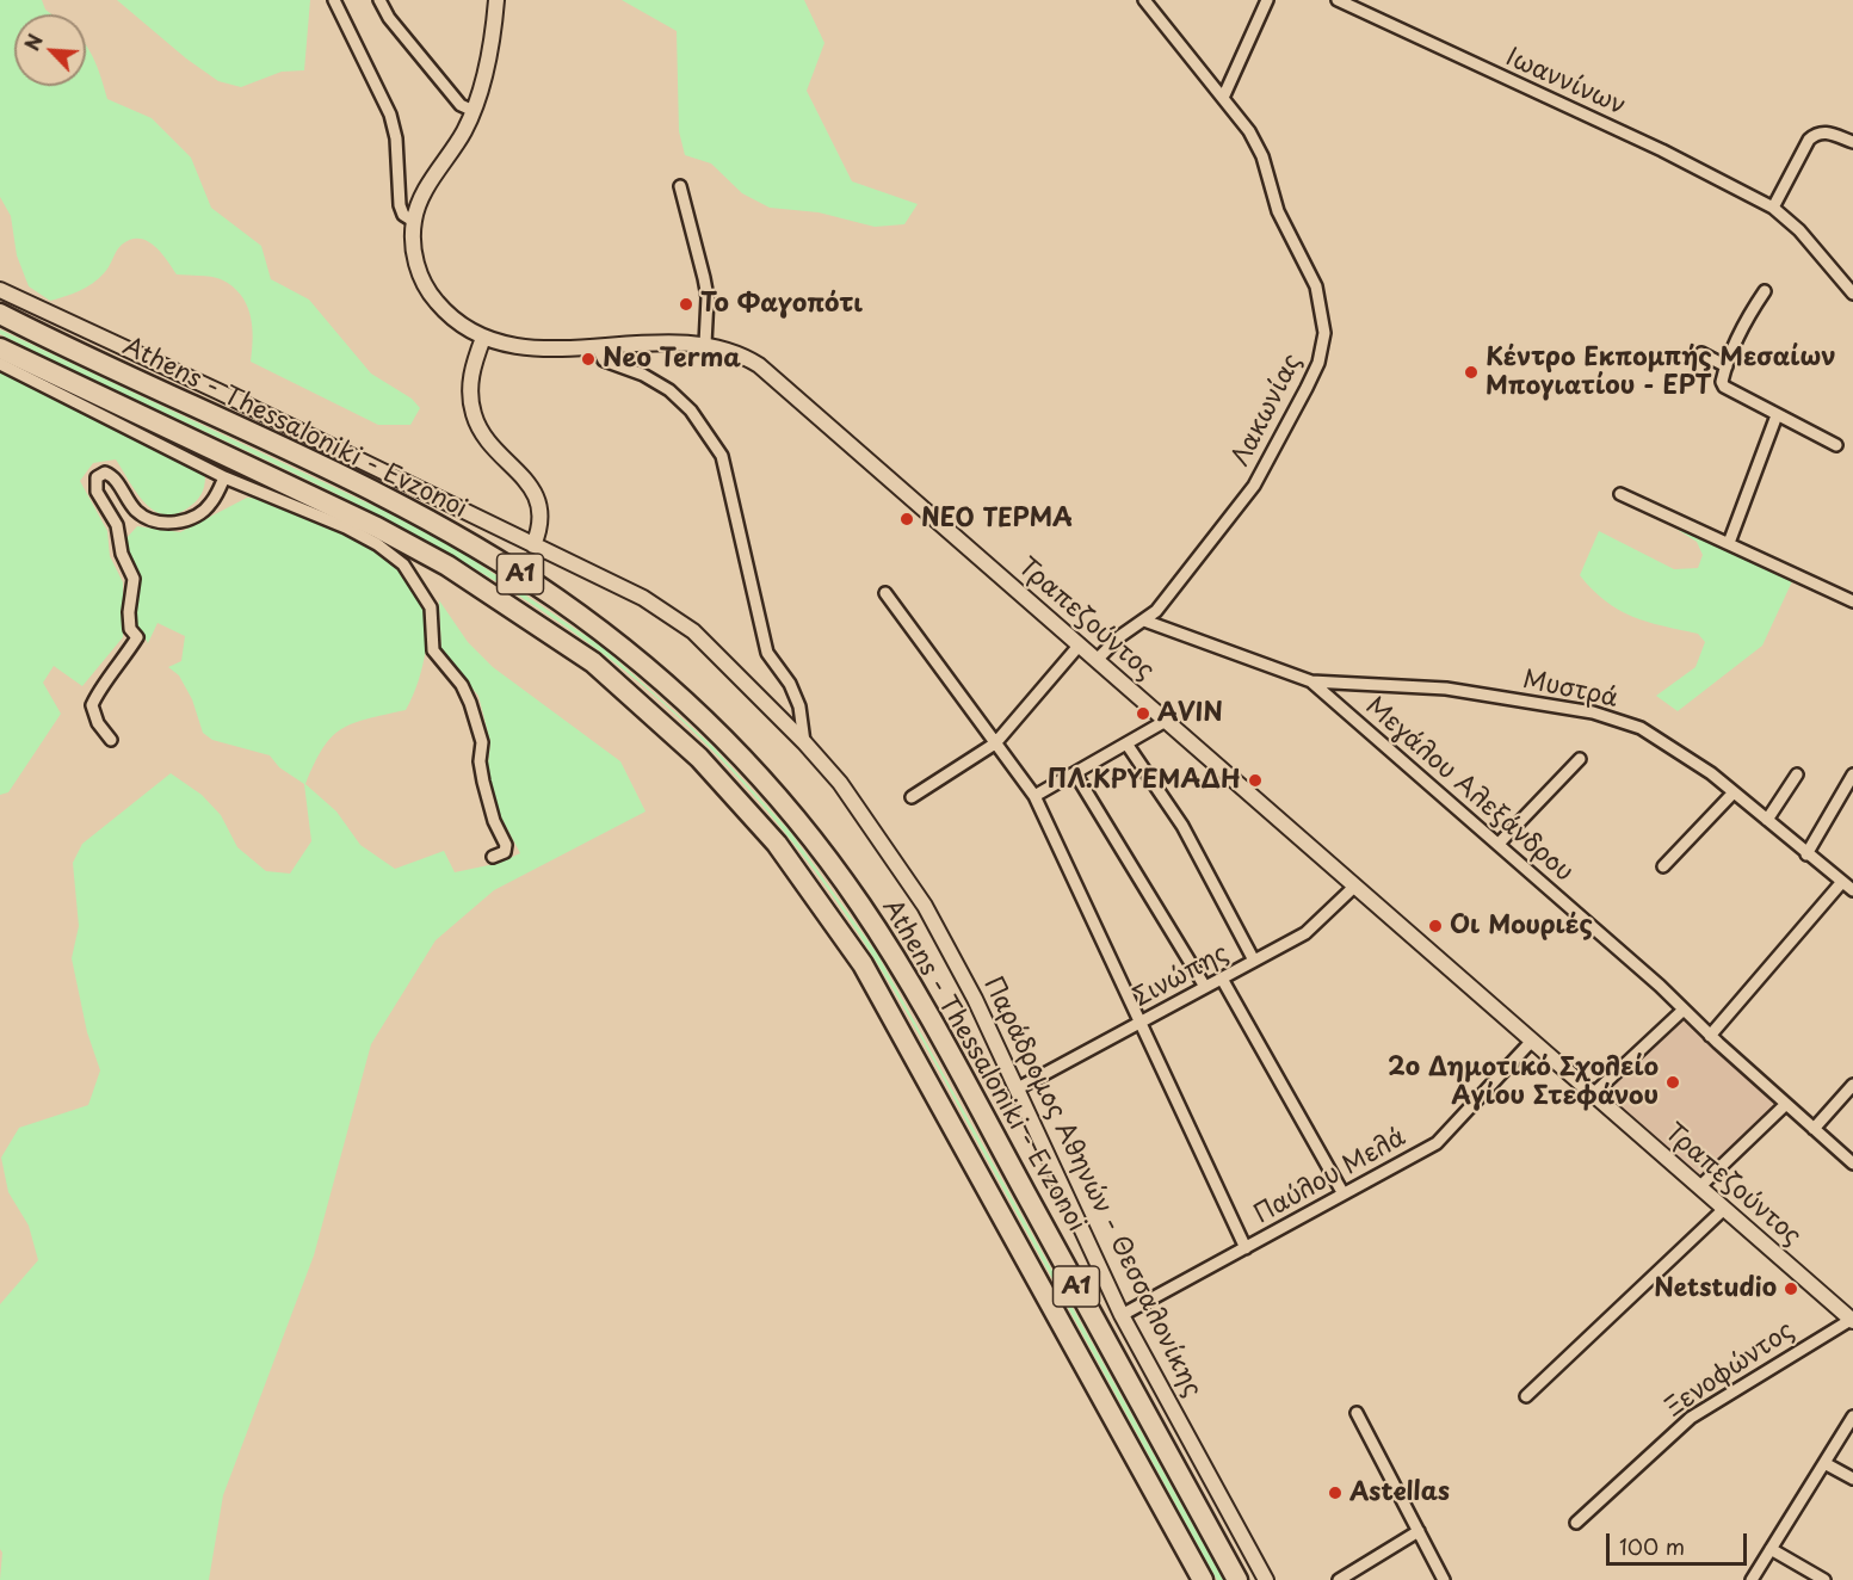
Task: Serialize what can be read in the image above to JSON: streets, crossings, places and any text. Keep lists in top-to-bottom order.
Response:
{
  "streets": {
    "highway": ["Athens - Thessaloniki - Evzonoi", "Α1"],
    "main road": ["Τραπεζούντος", "Παράδρομος Αθηνών - Θεσσαλονίκης"],
    "street": [
      "Ιωαννίνων",
      "Λακωνίας",
      "Μυστρά",
      "Μεγάλου Αλεξάνδρου",
      "Σινώπης",
      "Παύλου Μελά",
      "Ξενοφώντος"
    ]
  },
  "crossings": [
    ["Λακωνίας", "Τραπεζούντος"],
    ["Τραπεζούντος", "Σινώπης"],
    ["Τραπεζούντος", "Παύλου Μελά"],
    ["Τραπεζούντος", "Ξενοφώντος"],
    ["Μυστρά", "Μεγάλου Αλεξάνδρου"],
    ["Σινώπης", "Παράδρομος Αθηνών - Θεσσαλονίκης"],
    ["Παύλου Μελά", "Παράδρομος Αθηνών - Θεσσαλονίκης"]
  ],
  "places": [
    "Το Φαγοπότι",
    "Neo Terma",
    "Κέντρο Εκπομπής Μεσαίων Μπογιατίου - ΕΡΤ",
    "ΝΕΟ ΤΕΡΜΑ",
    "AVIN",
    "ΠΛ.ΚΡΥΕΜΑΔΗ",
    "Οι Μουριές",
    "2ο Δημοτικό Σχολείο Αγίου Στεφάνου",
    "Netstudio",
    "Astellas"
  ],
  "scale_bar": "100 m",
  "north": "top left"
}
